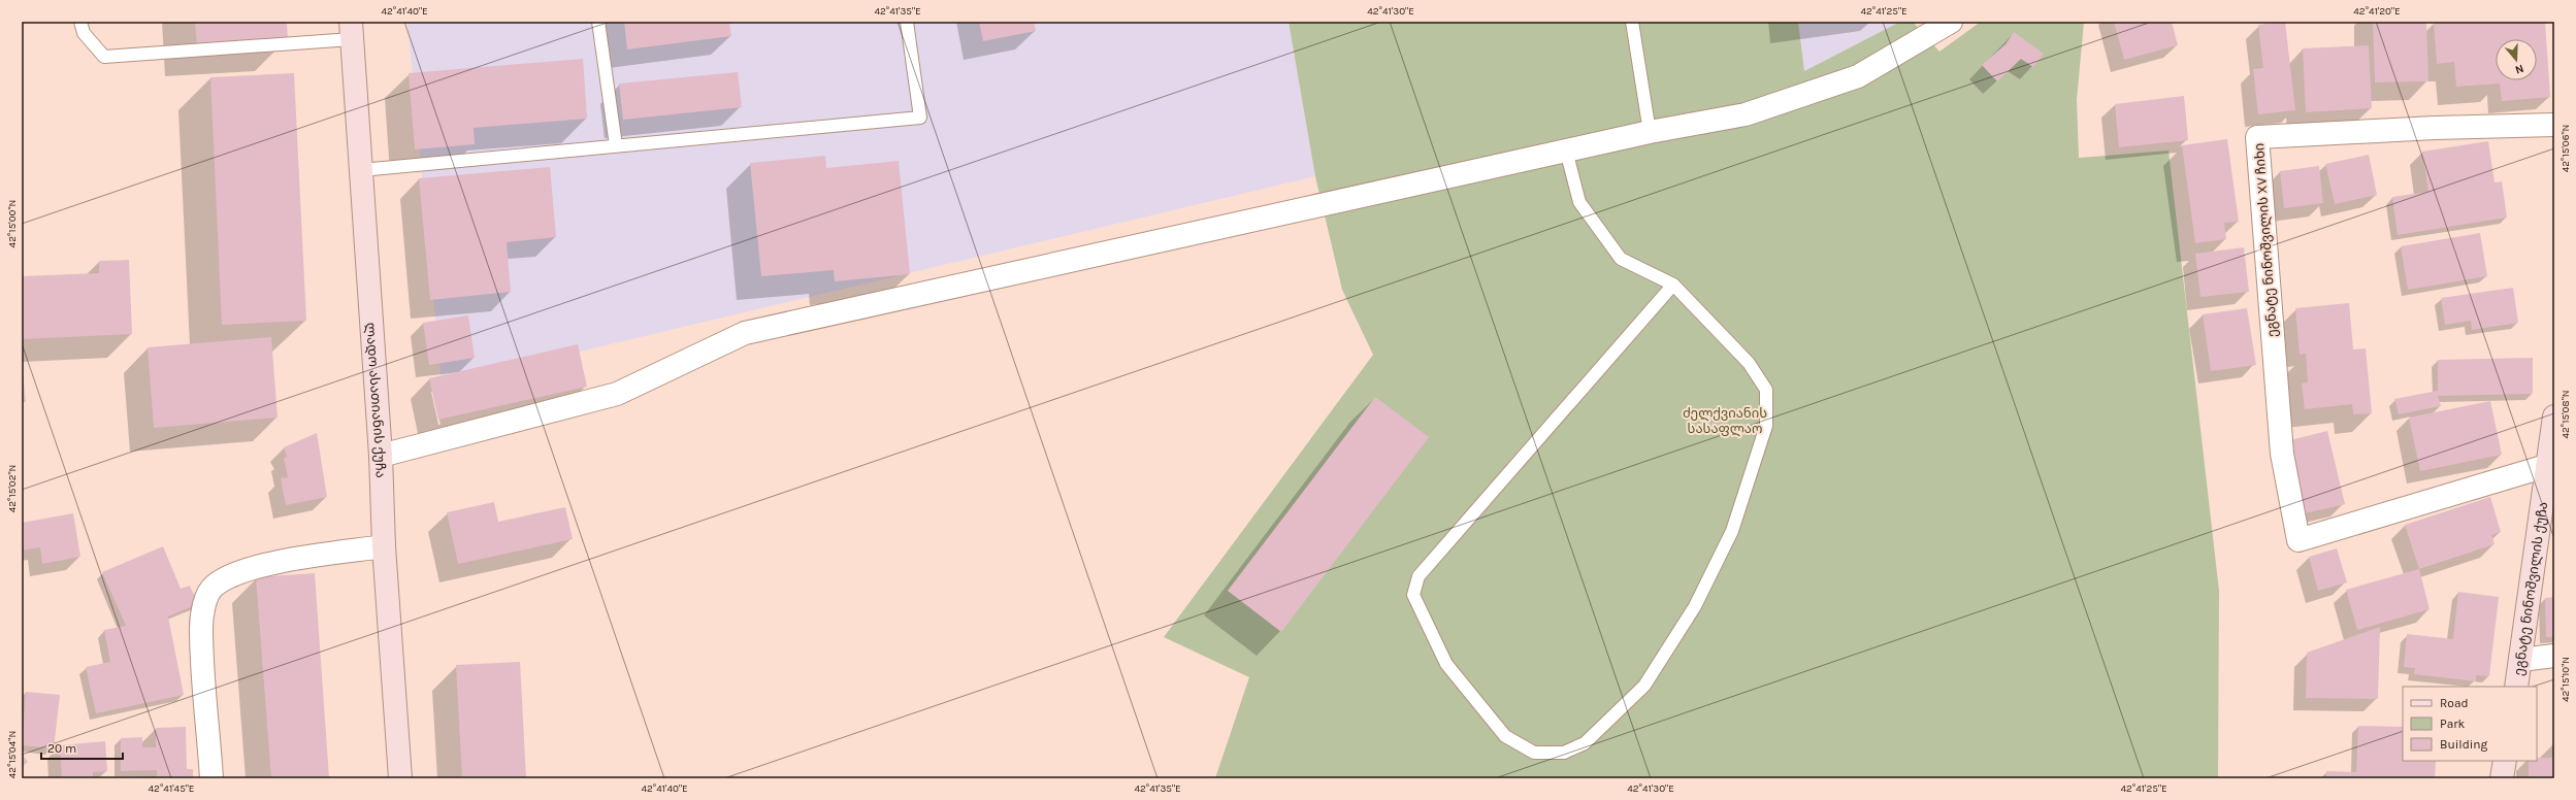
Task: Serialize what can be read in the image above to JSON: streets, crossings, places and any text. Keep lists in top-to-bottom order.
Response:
{
  "streets": {
    "main road": ["ლადო ასათიანის ქუჩა", "ეგნატე ნინოშვილის ქუჩა"],
    "street": ["ეგნატე ნინოშვილის XV ჩიხი"]
  },
  "crossings": [
    ["ეგნატე ნინოშვილის XV ჩიხი", "ეგნატე ნინოშვილის ქუჩა"]
  ],
  "parks": ["ძელქვიანის სასაფლაო"],
  "legend": ["Road", "Park", "Building"],
  "scale_bar": "20 m",
  "north": "bottom",
  "coordinates": [
    "42°41'40\"E",
    "42°41'35\"E",
    "42°41'30\"E",
    "42°41'25\"E",
    "42°41'20\"E",
    "42°15'06\"N",
    "42°15'00\"N",
    "42°15'08\"N",
    "42°15'02\"N",
    "42°15'10\"N",
    "42°15'04\"N",
    "42°41'45\"E"
  ]
}
